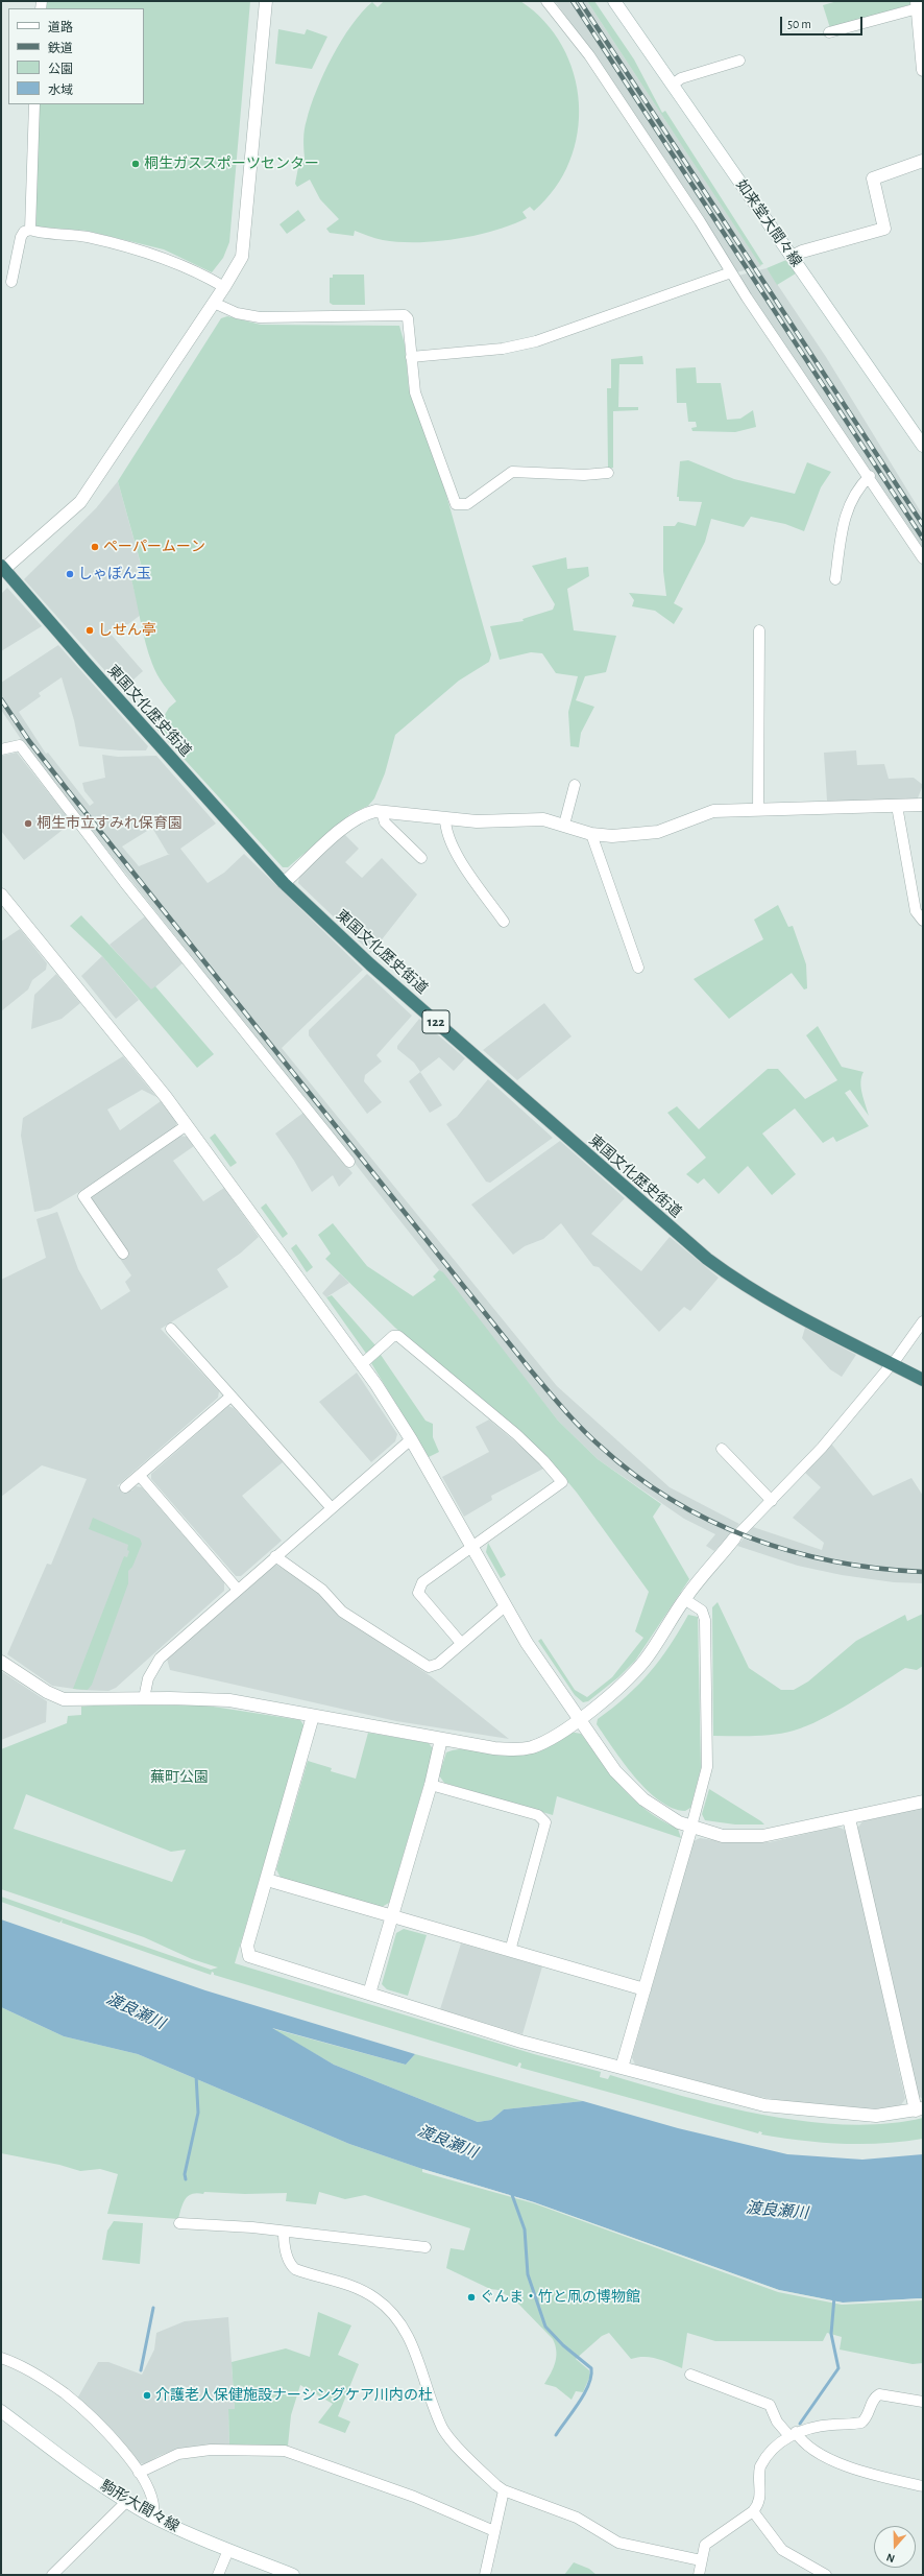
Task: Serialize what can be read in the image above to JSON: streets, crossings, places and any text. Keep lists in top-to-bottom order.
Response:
{
  "streets": {
    "highway": ["東国文化歴史街道", "122"],
    "street": ["如来堂大間々線", "駒形大間々線"]
  },
  "water": ["渡良瀬川"],
  "parks": ["蕪町公園"],
  "places": [
    "桐生ガススポーツセンター",
    "ペーパームーン",
    "しゃぼん玉",
    "しせん亭",
    "桐生市立すみれ保育園",
    "ぐんま・竹と凧の博物館",
    "介護老人保健施設ナーシングケア川内の杜"
  ],
  "legend": [
    "道路",
    "鉄道",
    "公園",
    "水域"
  ],
  "scale_bar": "50 m",
  "north": "bottom"
}
